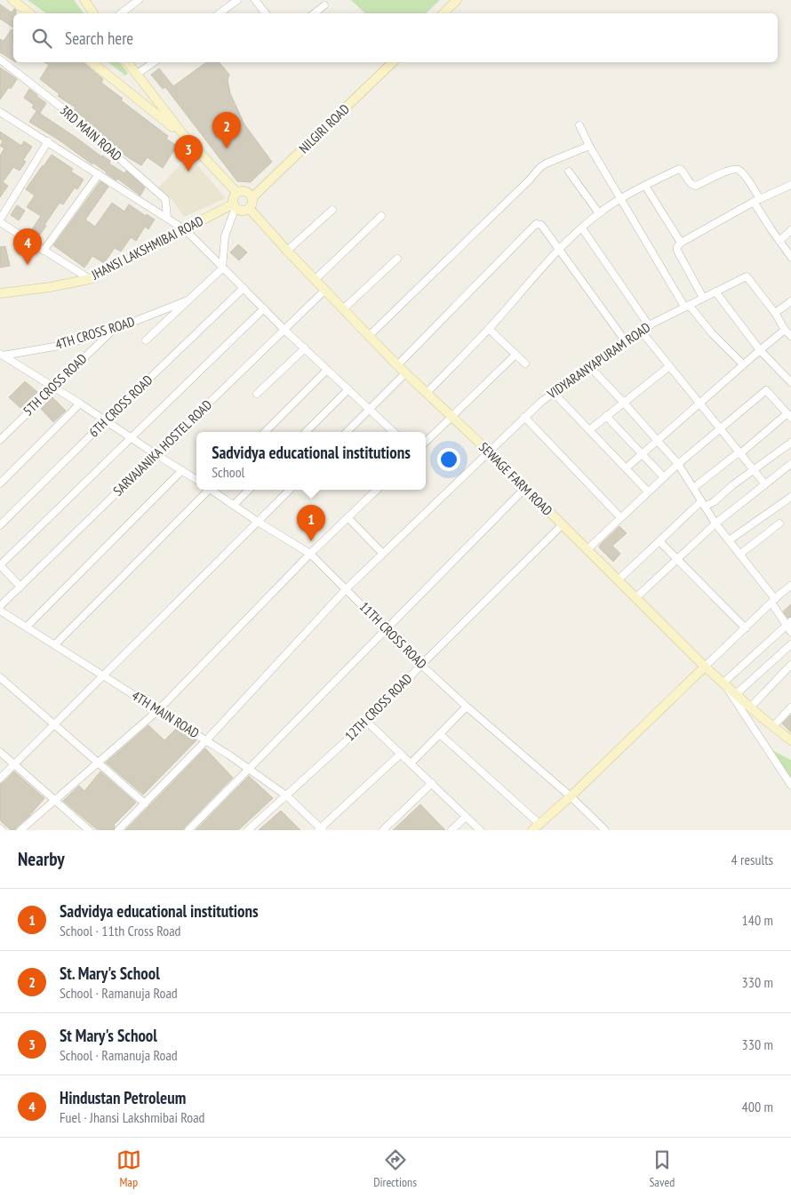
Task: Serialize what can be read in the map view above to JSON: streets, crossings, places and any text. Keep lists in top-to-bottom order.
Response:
{
  "streets": {
    "main road": ["NILGIRI ROAD", "JHANSI LAKSHMIBAI ROAD", "SEWAGE FARM ROAD"],
    "street": [
      "3RD MAIN ROAD",
      "4TH CROSS ROAD",
      "VIDYARANYAPURAM ROAD",
      "5TH CROSS ROAD",
      "6TH CROSS ROAD",
      "SARVAJANIKA HOSTEL ROAD",
      "11TH CROSS ROAD",
      "12TH CROSS ROAD",
      "4TH MAIN ROAD"
    ]
  },
  "crossings": [
    ["NILGIRI ROAD", "JHANSI LAKSHMIBAI ROAD"],
    ["NILGIRI ROAD", "SEWAGE FARM ROAD"],
    ["JHANSI LAKSHMIBAI ROAD", "SEWAGE FARM ROAD"],
    ["4TH CROSS ROAD", "5TH CROSS ROAD"],
    ["VIDYARANYAPURAM ROAD", "SEWAGE FARM ROAD"],
    ["VIDYARANYAPURAM ROAD", "11TH CROSS ROAD"],
    ["VIDYARANYAPURAM ROAD", "4TH MAIN ROAD"],
    ["SARVAJANIKA HOSTEL ROAD", "SEWAGE FARM ROAD"],
    ["SEWAGE FARM ROAD", "12TH CROSS ROAD"],
    ["11TH CROSS ROAD", "12TH CROSS ROAD"],
    ["12TH CROSS ROAD", "4TH MAIN ROAD"]
  ],
  "page": {
    "search": "Search here",
    "pins": [
      "2",
      "3",
      "4",
      "1"
    ],
    "popup": ["Sadvidya educational institutions", "School"],
    "heading": ["Nearby", "4 results"],
    "list": [
      {
        "mark": "1",
        "name": "Sadvidya educational institutions",
        "note": "School · 11th Cross Road",
        "value": "140 m"
      },
      {
        "mark": "2",
        "name": "St. Mary's School",
        "note": "School · Ramanuja Road",
        "value": "330 m"
      },
      {
        "mark": "3",
        "name": "St Mary's School",
        "note": "School · Ramanuja Road",
        "value": "330 m"
      },
      {
        "mark": "4",
        "name": "Hindustan Petroleum",
        "note": "Fuel · Jhansi Lakshmibai Road",
        "value": "400 m"
      }
    ],
    "nav": ["Map", "Directions", "Saved"]
  }
}
